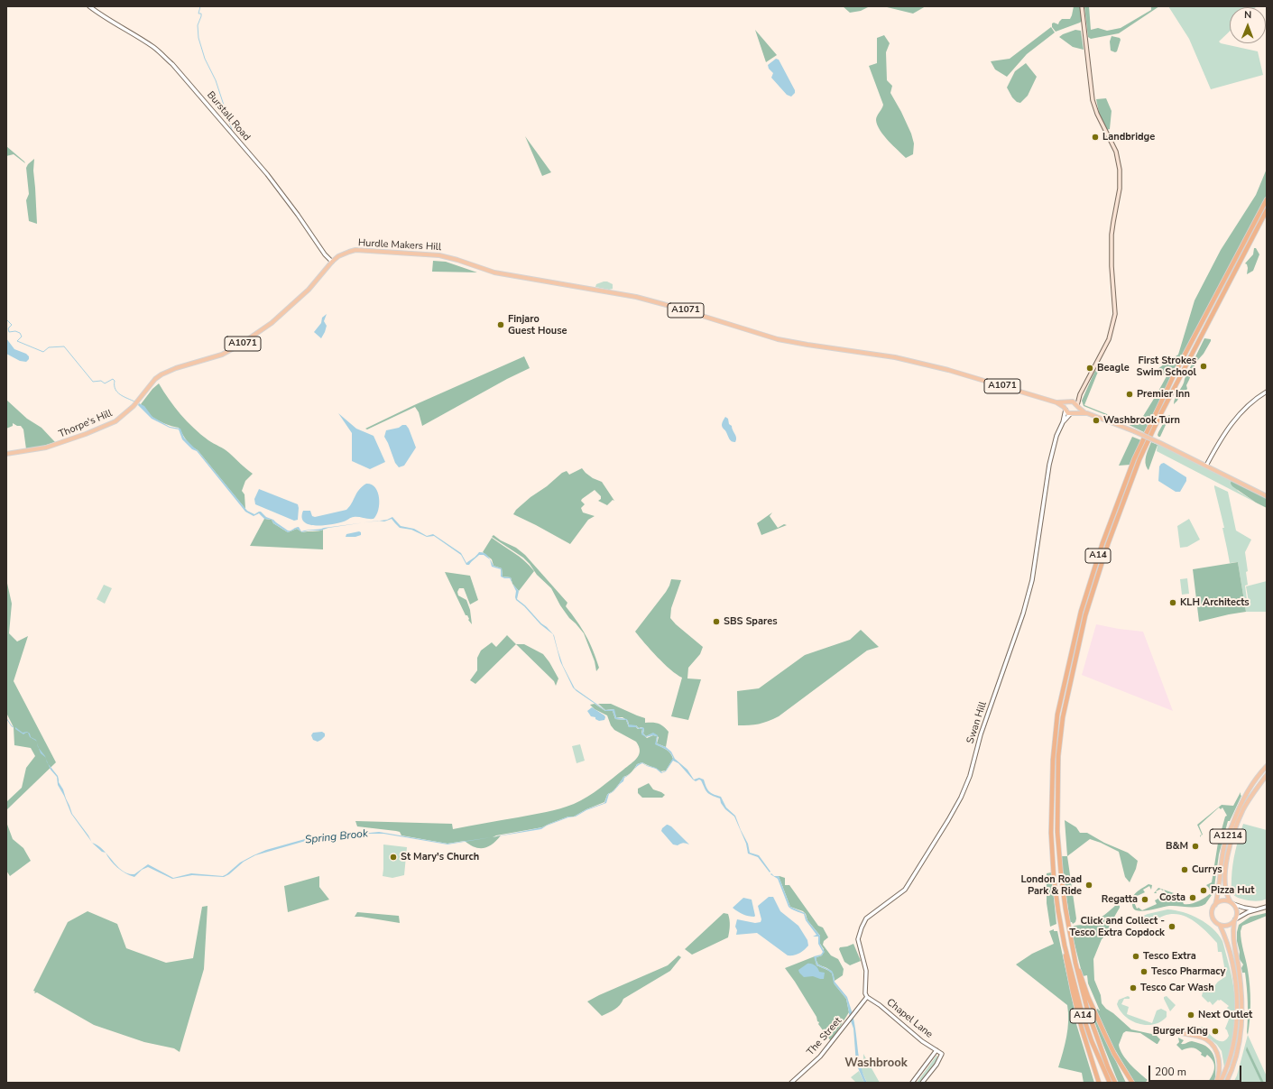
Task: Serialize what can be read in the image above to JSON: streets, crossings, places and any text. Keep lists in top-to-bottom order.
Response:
{
  "streets": {
    "highway": ["A14"],
    "main road": [
      "Hurdle Makers Hill",
      "A1071",
      "Thorpe's Hill",
      "A1214"
    ],
    "street": [
      "Burstall Road",
      "Swan Hill",
      "Chapel Lane",
      "The Street"
    ]
  },
  "crossings": [
    ["Burstall Road", "Hurdle Makers Hill"],
    ["Burstall Road", "Thorpe's Hill"],
    ["Hurdle Makers Hill", "A1071"],
    ["Hurdle Makers Hill", "Thorpe's Hill"],
    ["A1071", "Swan Hill"],
    ["Swan Hill", "Chapel Lane"],
    ["Swan Hill", "The Street"],
    ["Chapel Lane", "The Street"]
  ],
  "districts": ["Washbrook"],
  "water": ["Spring Brook"],
  "places": [
    "Landbridge",
    "Finjaro Guest House",
    "First Strokes Swim School",
    "Beagle",
    "Premier Inn",
    "Washbrook Turn",
    "KLH Architects",
    "SBS Spares",
    "B&M",
    "St Mary's Church",
    "Currys",
    "London Road Park & Ride",
    "Pizza Hut",
    "Costa",
    "Regatta",
    "Click and Collect - Tesco Extra Copdock",
    "Tesco Extra",
    "Tesco Pharmacy",
    "Tesco Car Wash",
    "Next Outlet",
    "Burger King"
  ],
  "scale_bar": "200 m",
  "north": "top"
}
